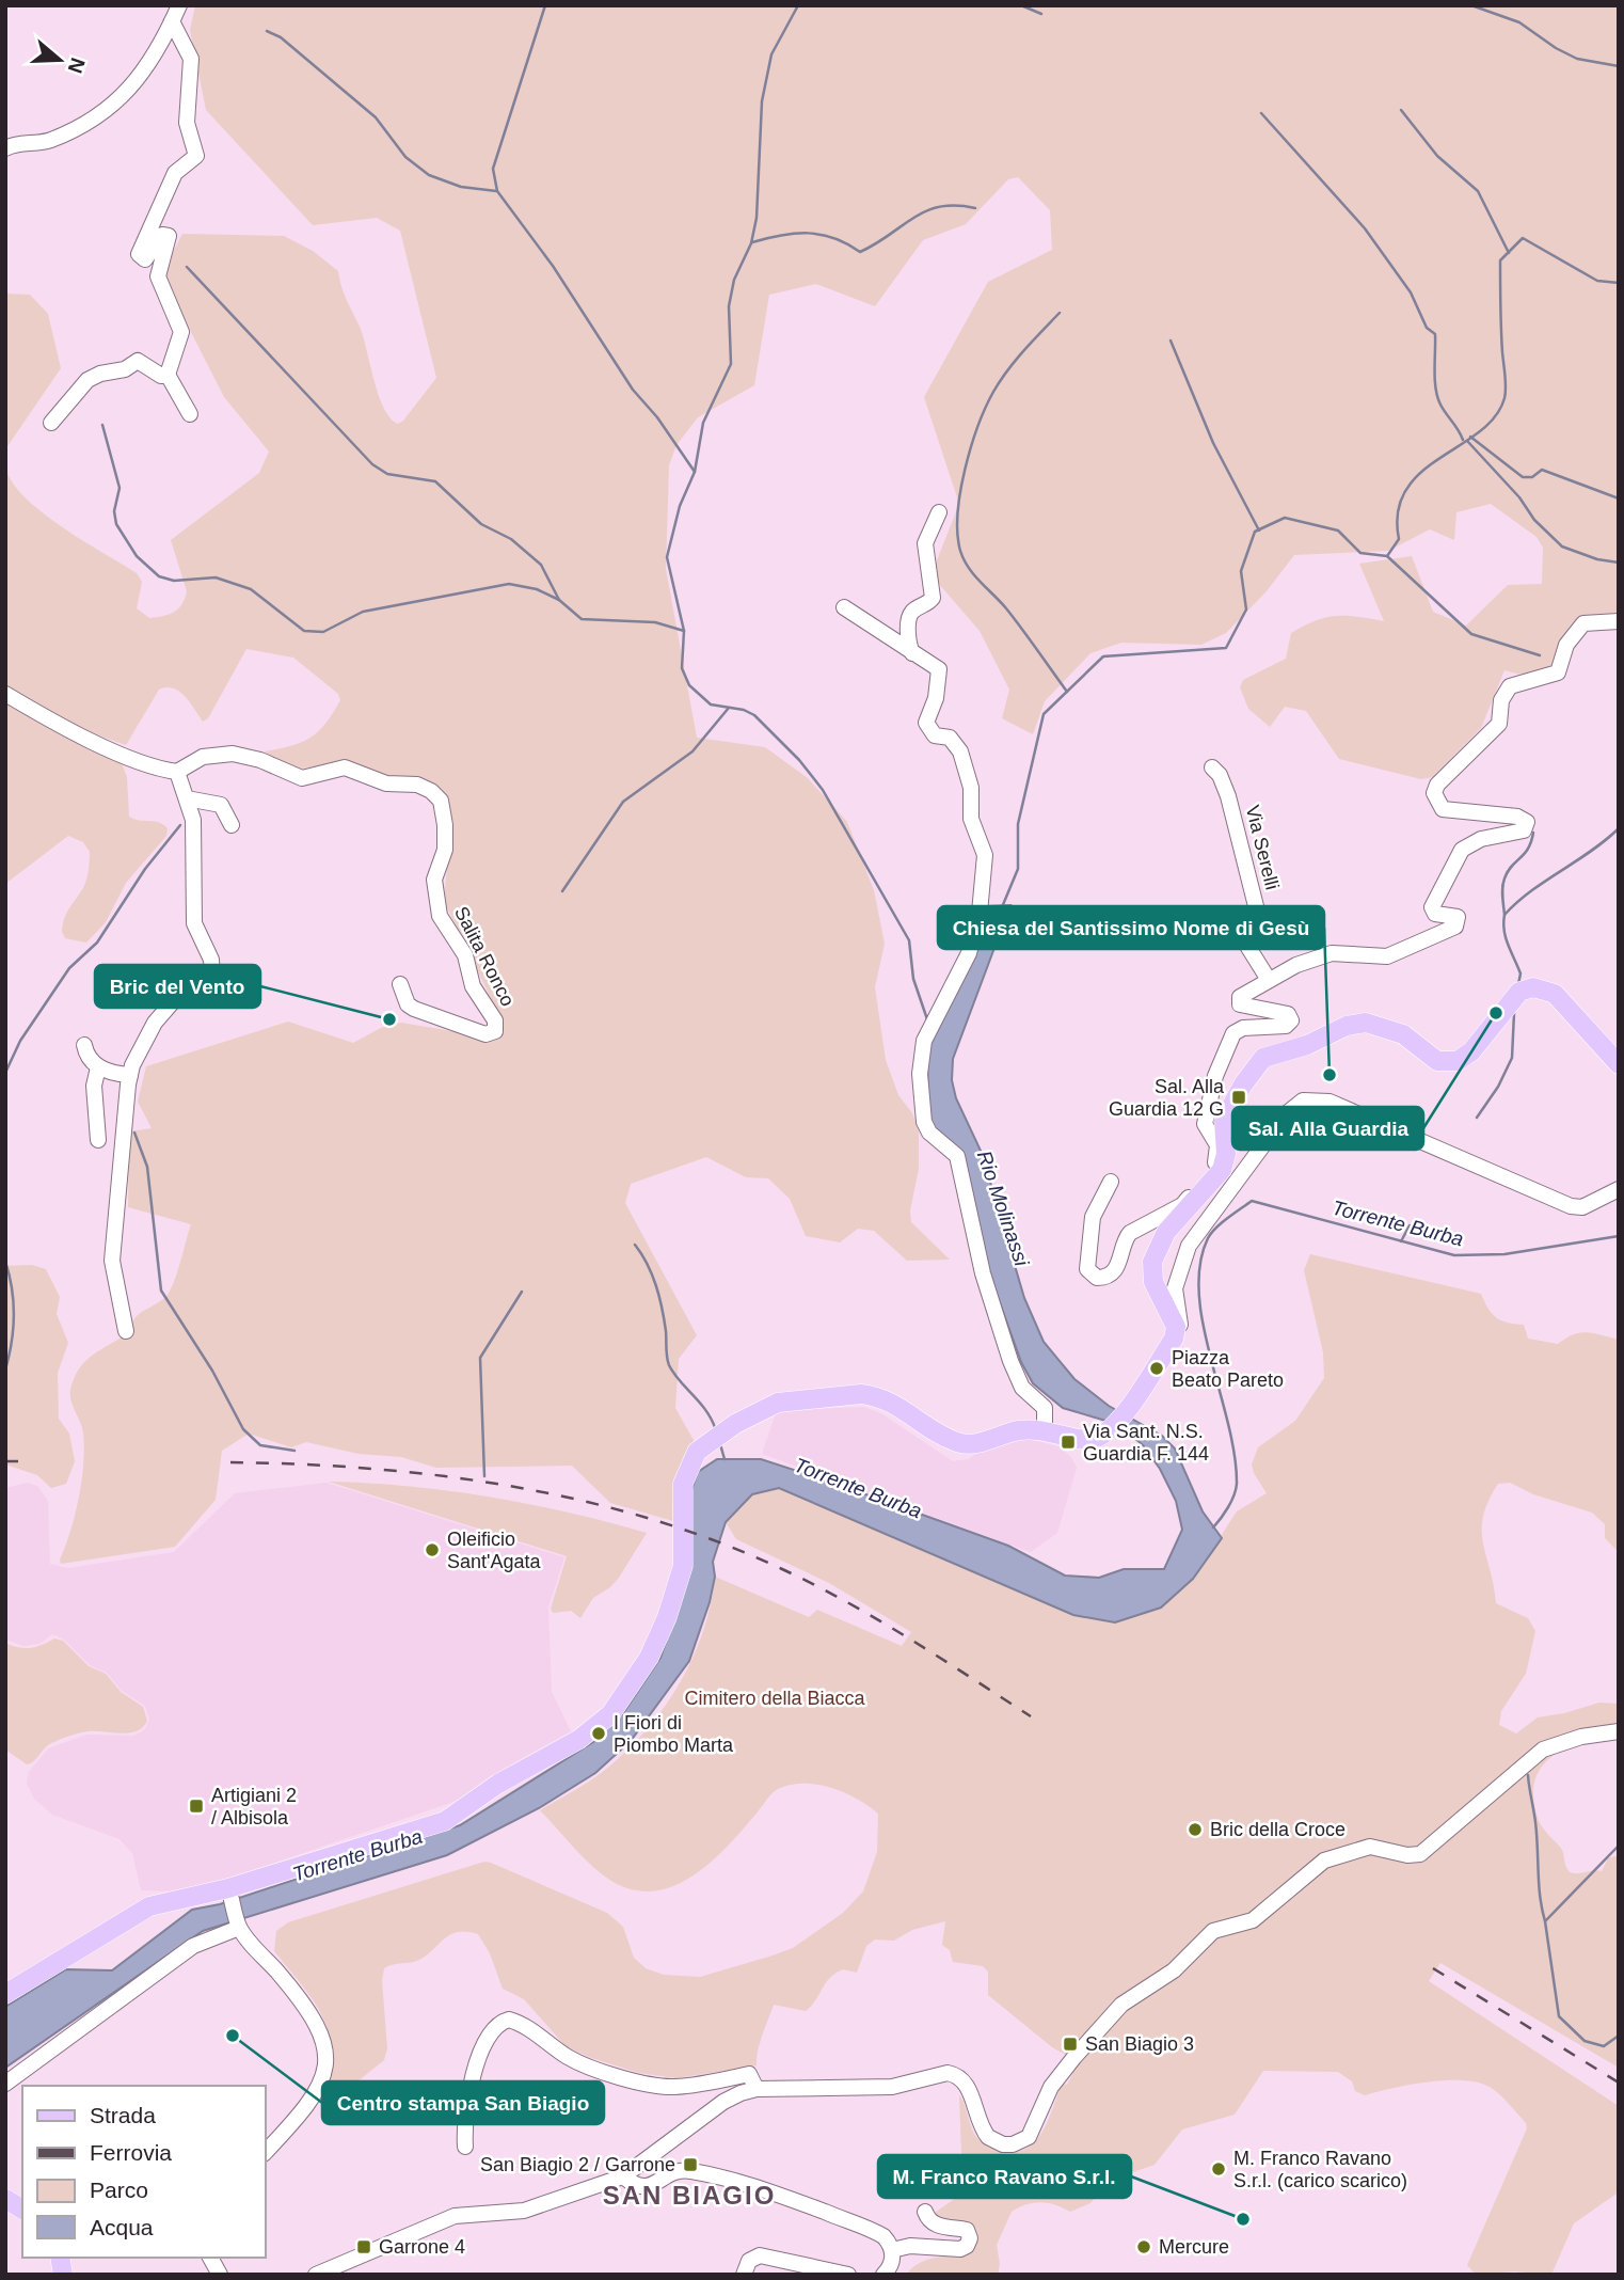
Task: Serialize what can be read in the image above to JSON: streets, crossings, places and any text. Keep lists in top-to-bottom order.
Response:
{
  "streets": {
    "street": ["Via Serelli", "Salita Ronco"]
  },
  "districts": ["SAN BIAGIO"],
  "water": ["Rio Molinassi", "Torrente Burba"],
  "parks": ["Cimitero della Biacca"],
  "places": {
    "other": [
      "Sal. Alla Guardia",
      "Bric del Vento",
      "Chiesa del Santissimo Nome di Gesù",
      "Piazza Beato Pareto",
      "Oleificio Sant'Agata",
      "I Fiori di Piombo Marta",
      "Bric della Croce",
      "Centro stampa San Biagio",
      "M. Franco Ravano S.r.l. (carico scarico)",
      "M. Franco Ravano S.r.l.",
      "Mercure"
    ],
    "transit": [
      "Sal. Alla Guardia 12 G",
      "Via Sant. N.S. Guardia F. 144",
      "Artigiani 2 / Albisola",
      "San Biagio 3",
      "San Biagio 2 / Garrone",
      "Garrone 4"
    ]
  },
  "legend": [
    "Strada",
    "Ferrovia",
    "Parco",
    "Acqua"
  ],
  "north": "right"
}
